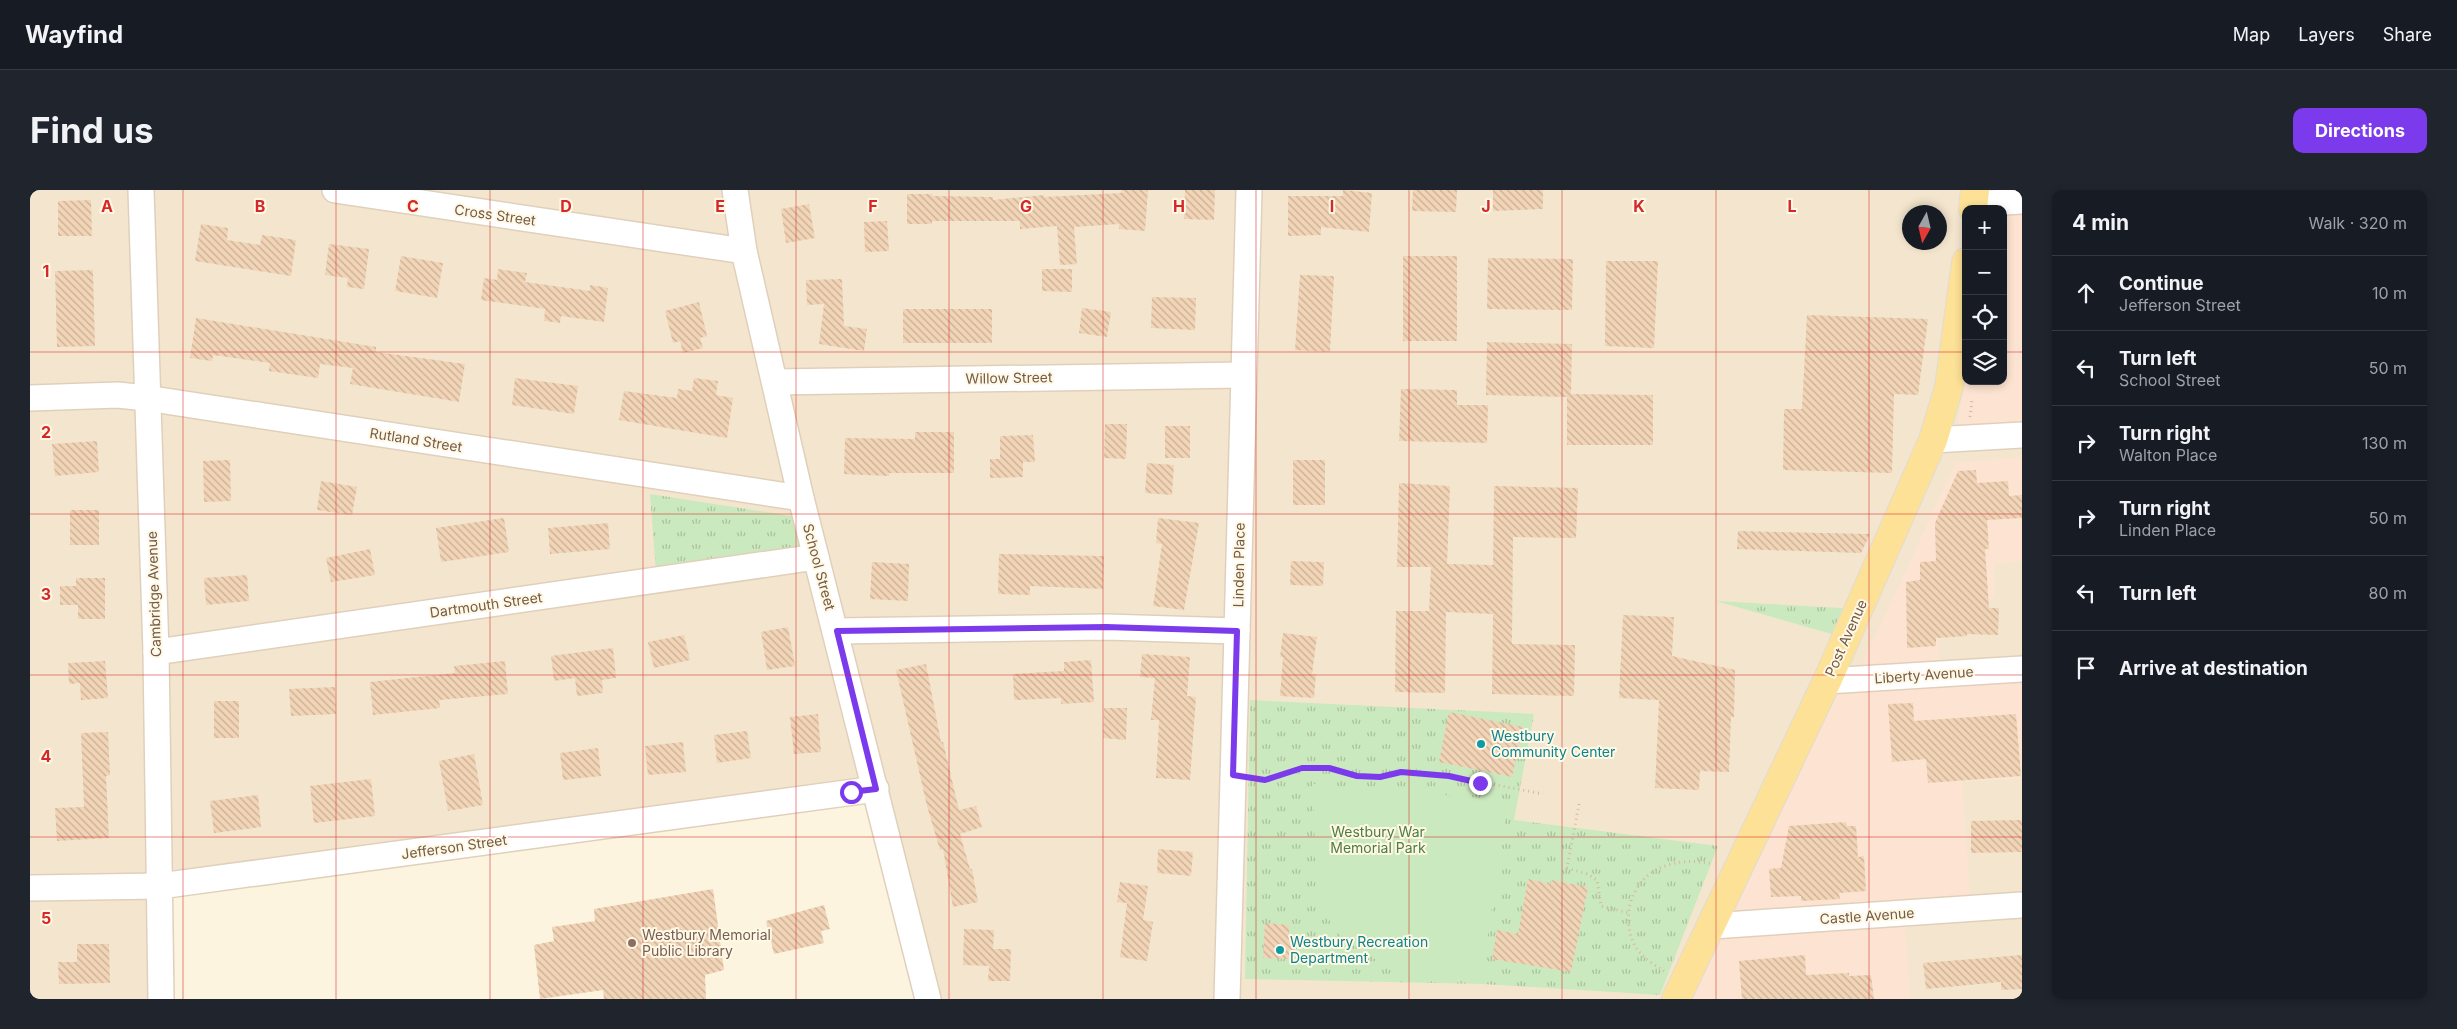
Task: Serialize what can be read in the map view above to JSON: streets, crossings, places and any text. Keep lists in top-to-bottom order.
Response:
{
  "streets": {
    "main road": ["Post Avenue"],
    "street": [
      "Cross Street",
      "Willow Street",
      "Rutland Street",
      "Linden Place",
      "School Street",
      "Cambridge Avenue",
      "Dartmouth Street",
      "Liberty Avenue",
      "Jefferson Street",
      "Castle Avenue"
    ]
  },
  "crossings": [
    ["Cross Street", "School Street"],
    ["Willow Street", "Linden Place"],
    ["Willow Street", "School Street"],
    ["Rutland Street", "School Street"],
    ["Rutland Street", "Cambridge Avenue"],
    ["School Street", "Dartmouth Street"],
    ["School Street", "Jefferson Street"],
    ["Cambridge Avenue", "Dartmouth Street"],
    ["Cambridge Avenue", "Jefferson Street"],
    ["Post Avenue", "Liberty Avenue"],
    ["Post Avenue", "Castle Avenue"]
  ],
  "parks": ["Westbury War Memorial Park"],
  "places": ["Westbury Community Center", "Westbury Memorial Public Library", "Westbury Recreation Department"],
  "north": "bottom",
  "page": {
    "header": "Wayfind",
    "nav": ["Map", "Layers", "Share"],
    "buttons": "Directions",
    "title": "Find us",
    "heading": ["4 min", "Walk · 320 m"],
    "map_buttons": ["+", "−"],
    "list": [
      ["Continue", "Jefferson Street", "10 m"],
      ["Turn left", "School Street", "50 m"],
      ["Turn right", "Walton Place", "130 m"],
      ["Turn right", "Linden Place", "50 m"],
      ["Turn left", "80 m"],
      "Arrive at destination"
    ]
  },
  "grid": {
    "columns": [
      "A",
      "B",
      "C",
      "D",
      "E",
      "F",
      "G",
      "H",
      "I",
      "J",
      "K",
      "L"
    ],
    "rows": [
      "1",
      "2",
      "3",
      "4",
      "5"
    ]
  }
}
